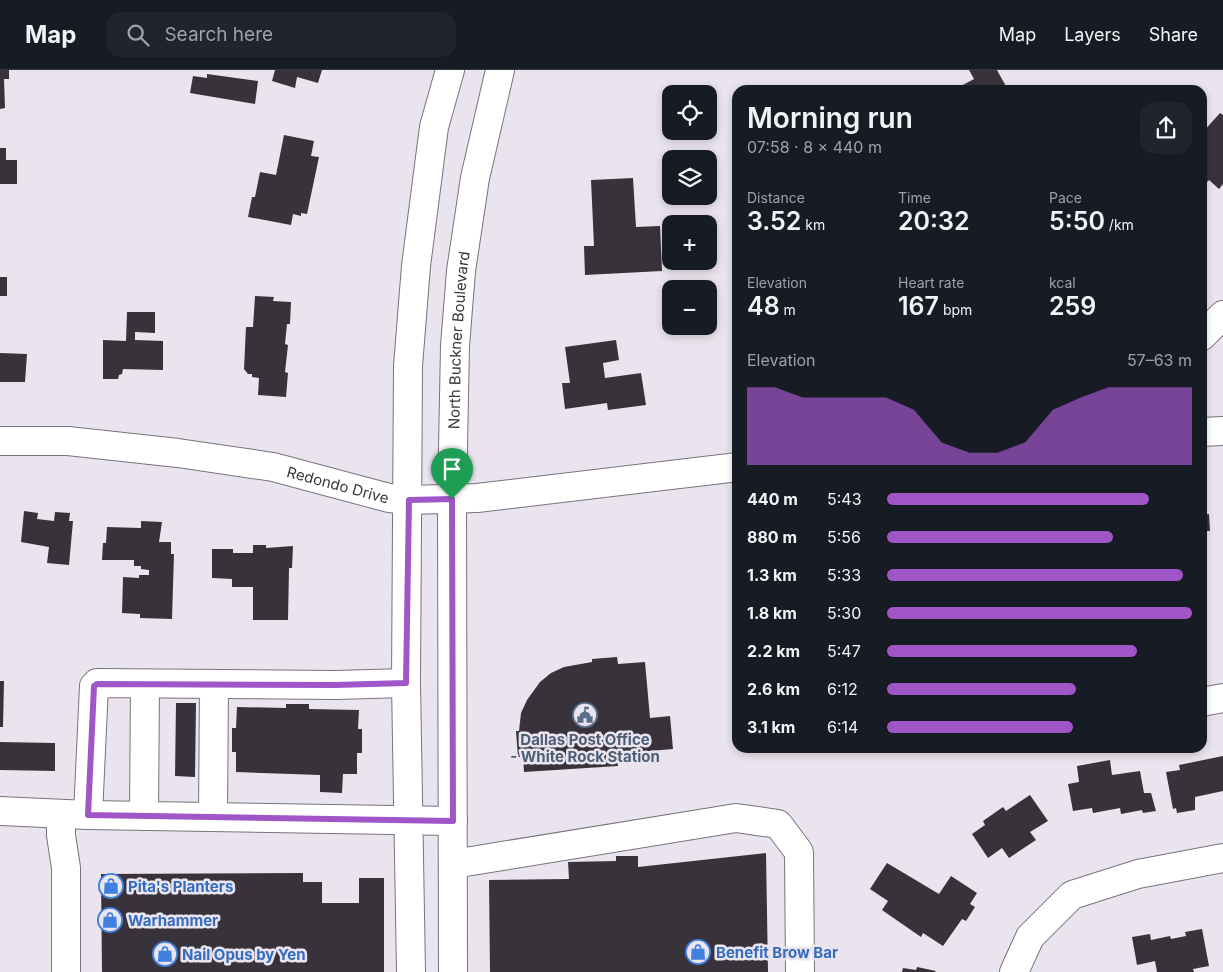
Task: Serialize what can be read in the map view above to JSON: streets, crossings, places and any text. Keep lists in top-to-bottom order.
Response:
{
  "streets": {
    "main road": ["North Buckner Boulevard", "Redondo Drive"]
  },
  "crossings": [
    ["North Buckner Boulevard", "Redondo Drive"]
  ],
  "places": {
    "public building": ["Dallas Post Office - White Rock Station"],
    "shop": [
      "Pita's Planters",
      "Warhammer",
      "Benefit Brow Bar",
      "Nail Opus by Yen"
    ]
  },
  "page": {
    "header": "Map",
    "search": "Search here",
    "nav": ["Map", "Layers", "Share"],
    "map_buttons": ["+", "−"],
    "heading": ["Morning run", "07:58 · 8 × 440 m"],
    "stats": [
      ["Distance", "3.52 km"],
      ["Time", "20:32"],
      ["Pace", "5:50 /km"],
      ["Elevation", "48 m"],
      ["Heart rate", "167 bpm"],
      ["kcal", "259"]
    ],
    "chart": ["Elevation", "57–63 m"],
    "list": [
      {
        "name": "440 m",
        "note": "5:43"
      },
      {
        "name": "880 m",
        "note": "5:56"
      },
      {
        "name": "1.3 km",
        "note": "5:33"
      },
      {
        "name": "1.8 km",
        "note": "5:30"
      },
      {
        "name": "2.2 km",
        "note": "5:47"
      },
      {
        "name": "2.6 km",
        "note": "6:12"
      },
      {
        "name": "3.1 km",
        "note": "6:14"
      }
    ]
  }
}
